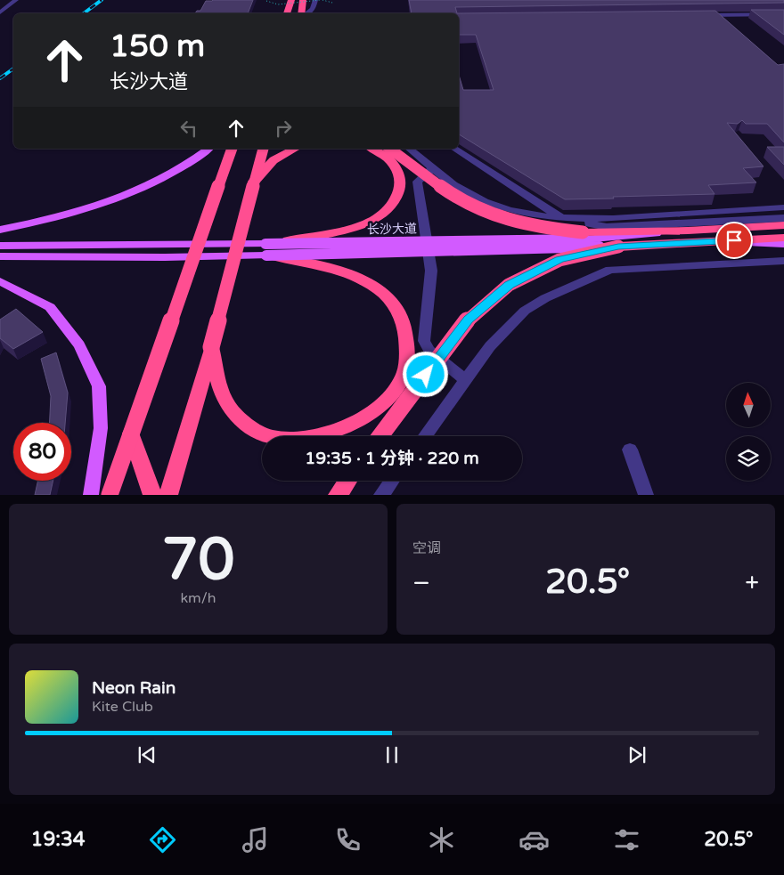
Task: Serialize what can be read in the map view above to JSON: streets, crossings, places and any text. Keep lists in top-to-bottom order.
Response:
{
  "streets": {
    "main road": ["长沙大道"]
  },
  "north": "top",
  "page": {
    "turn": ["150 m", "长沙大道"],
    "limit": "80",
    "trip": "19:35 · 1 分钟 · 220 m",
    "tile": [
      ["70", "km/h"],
      "空调"
    ],
    "heat": ["−", "20.5°", "+"],
    "song": ["Neon Rain", "Kite Club"],
    "tabs": ["19:34", "20.5°"]
  }
}
